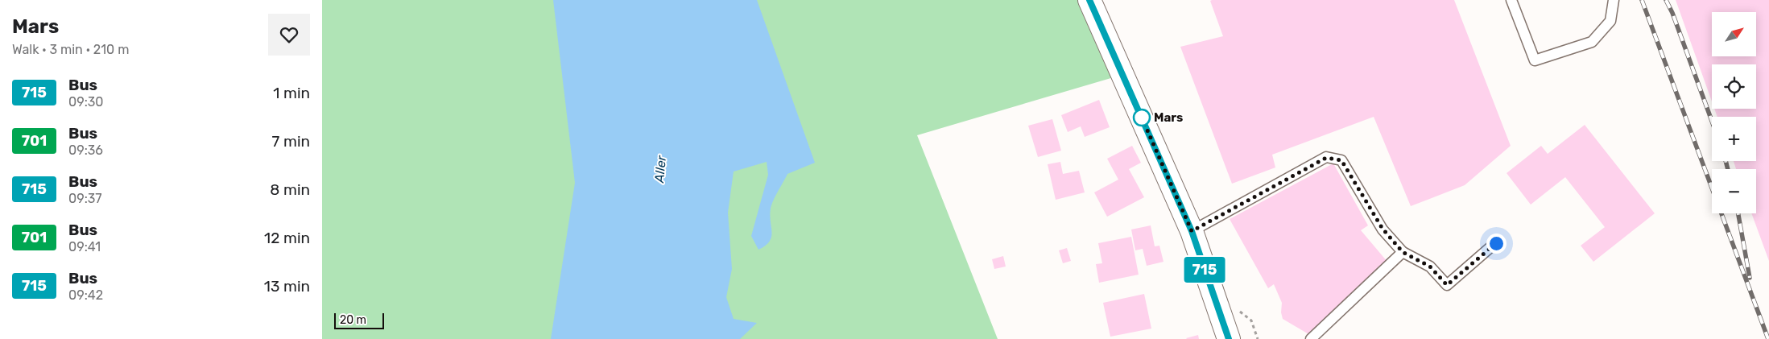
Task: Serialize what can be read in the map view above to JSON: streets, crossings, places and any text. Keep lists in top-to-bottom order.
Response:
{
  "water": ["Aller"],
  "places": ["Mars"],
  "lines": ["bus line 715"],
  "scale_bar": "20 m",
  "north": "top right",
  "page": {
    "heading": ["Mars", "Walk · 3 min · 210 m"],
    "on_map": "715",
    "map_buttons": ["+", "−"],
    "list": [
      {
        "mark": "715",
        "name": "Bus",
        "note": "09:30",
        "value": "1 min"
      },
      {
        "mark": "701",
        "name": "Bus",
        "note": "09:36",
        "value": "7 min"
      },
      {
        "mark": "715",
        "name": "Bus",
        "note": "09:37",
        "value": "8 min"
      },
      {
        "mark": "701",
        "name": "Bus",
        "note": "09:41",
        "value": "12 min"
      },
      {
        "mark": "715",
        "name": "Bus",
        "note": "09:42",
        "value": "13 min"
      }
    ],
    "scale": "20 m"
  }
}
